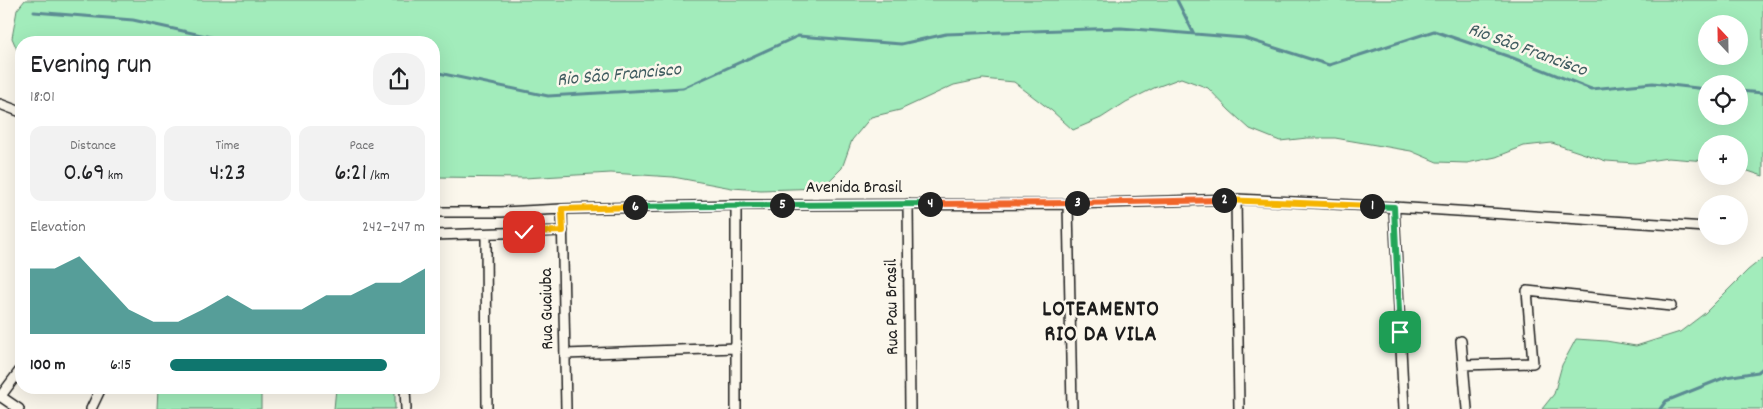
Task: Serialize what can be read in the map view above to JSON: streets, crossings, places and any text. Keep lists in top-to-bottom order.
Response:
{
  "streets": {
    "street": ["Avenida Brasil", "Rua Pau Brasil", "Rua Guaiuba"]
  },
  "crossings": [
    ["Avenida Brasil", "Rua Pau Brasil"],
    ["Avenida Brasil", "Rua Guaiuba"]
  ],
  "districts": ["LOTEAMENTO RIO DA VILA"],
  "water": ["Rio São Francisco"],
  "north": "top",
  "page": {
    "map_buttons": ["+", "−"],
    "heading": ["Evening run", "18:01"],
    "stats": [
      ["Distance", "0.69 km"],
      ["Time", "4:23"],
      ["Pace", "6:21 /km"]
    ],
    "pins": [
      "2",
      "3",
      "4",
      "5",
      "1",
      "6"
    ],
    "chart": ["Elevation", "242–247 m"],
    "list": [
      {
        "name": "100 m",
        "note": "6:15"
      }
    ]
  }
}
